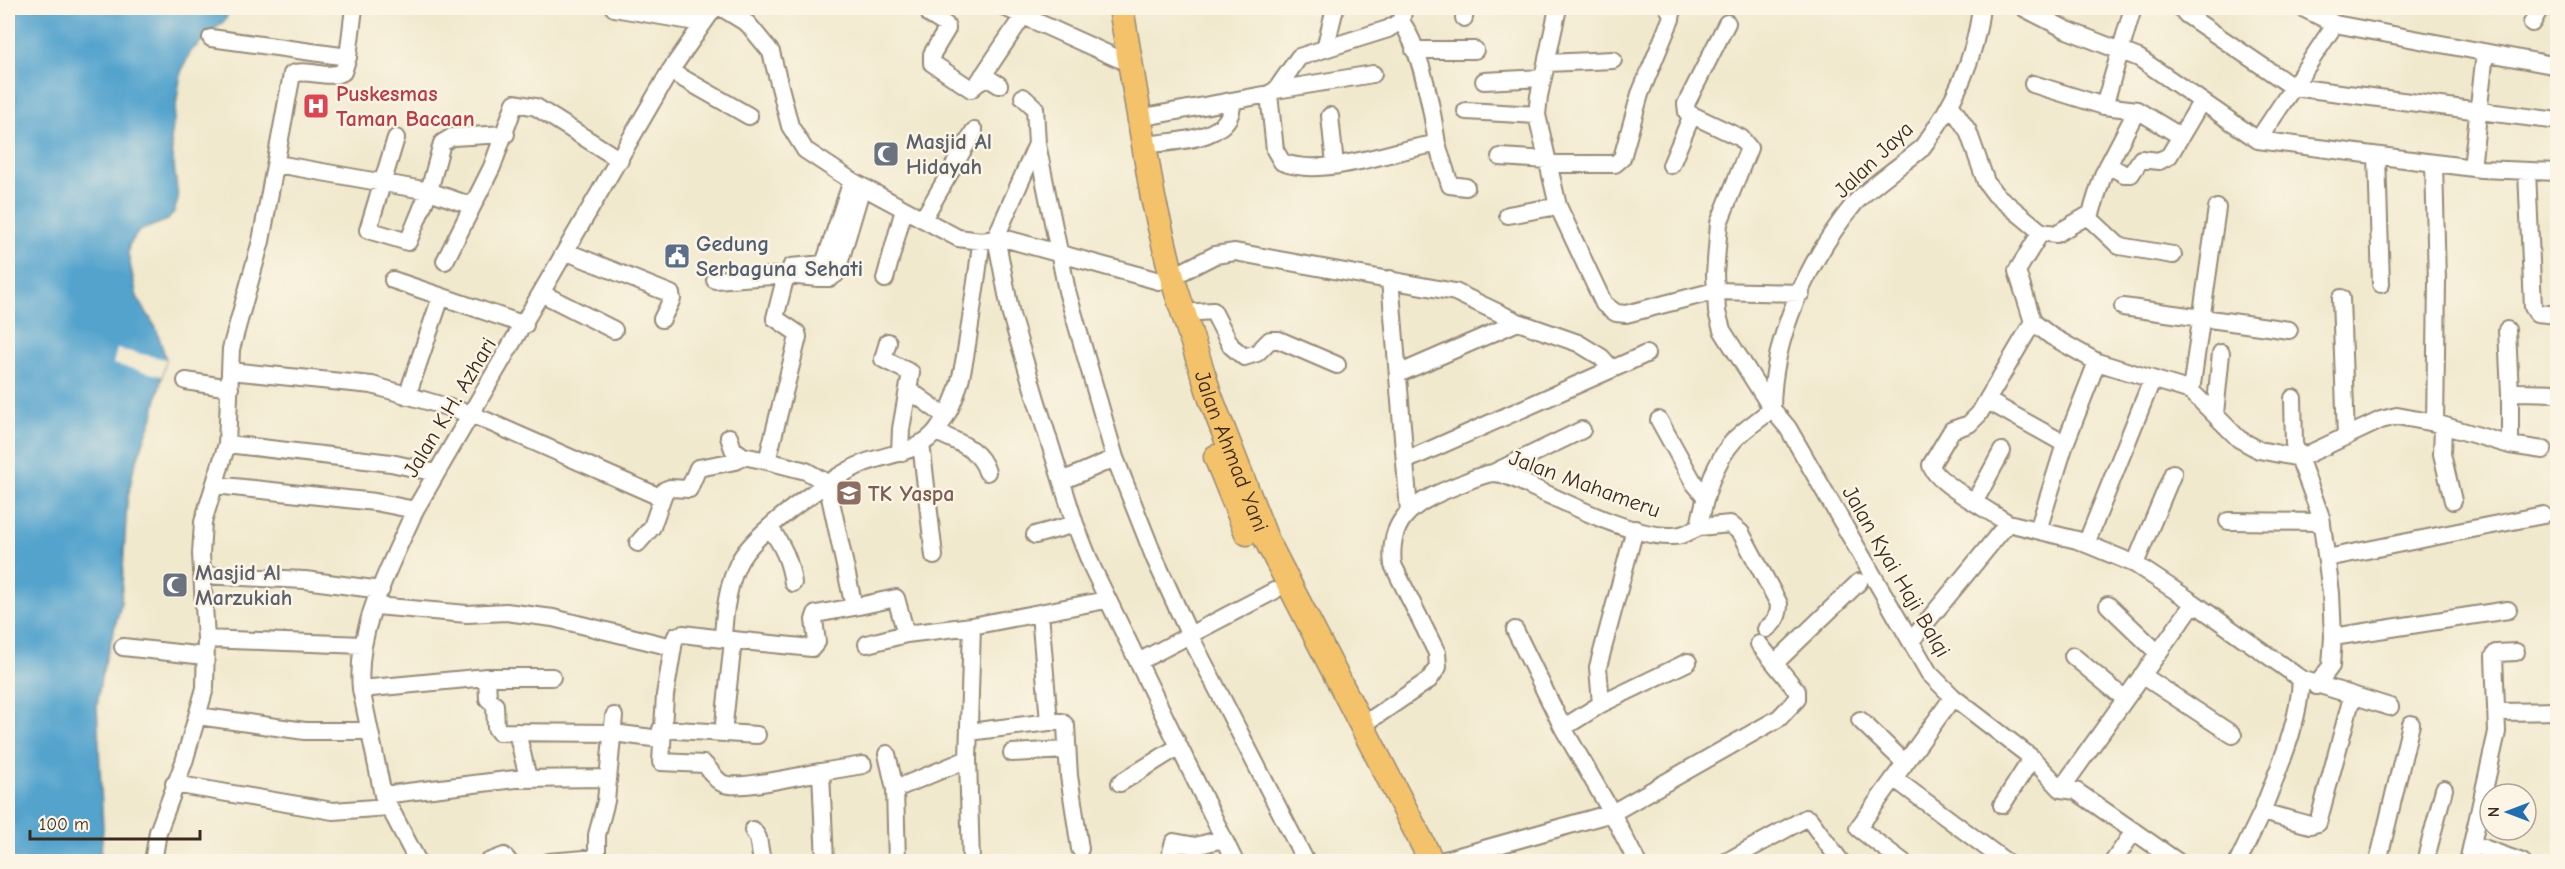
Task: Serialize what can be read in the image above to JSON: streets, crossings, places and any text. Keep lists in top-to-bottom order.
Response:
{
  "streets": {
    "highway": ["Jalan Ahmad Yani"],
    "street": [
      "Jalan Jaya",
      "Jalan K.H. Azhari",
      "Jalan Mahameru",
      "Jalan Kyai Haji Balqi"
    ]
  },
  "crossings": [
    ["Jalan Jaya", "Jalan Kyai Haji Balqi"],
    ["Jalan Ahmad Yani", "Jalan Mahameru"]
  ],
  "places": {
    "hospital": ["Puskesmas Taman Bacaan"],
    "mosque": ["Masjid Al Hidayah", "Masjid Al Marzukiah"],
    "public building": ["Gedung Serbaguna Sehati"],
    "school or university": ["TK Yaspa"]
  },
  "scale_bar": "100 m",
  "north": "left"
}
